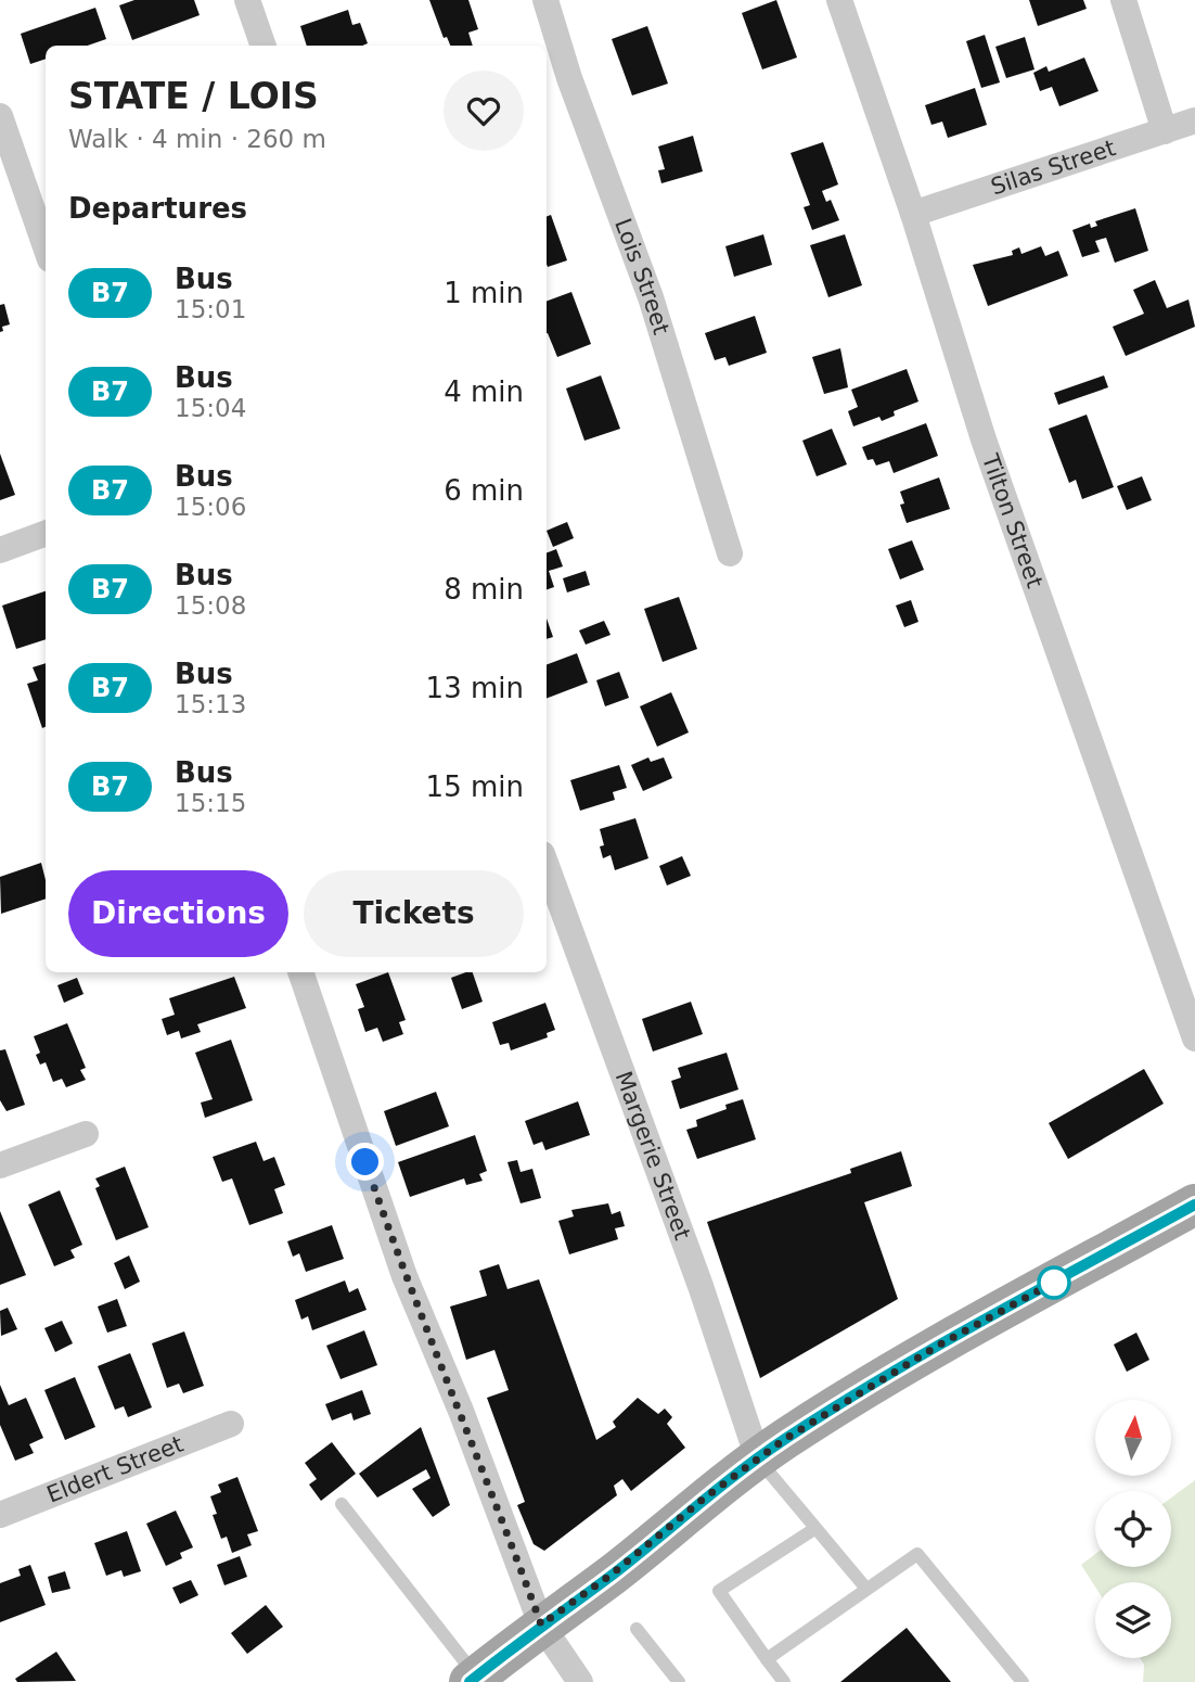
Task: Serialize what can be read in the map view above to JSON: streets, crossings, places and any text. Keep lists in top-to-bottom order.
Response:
{
  "streets": {
    "street": [
      "Silas Street",
      "Lois Street",
      "Tilton Street",
      "Margerie Street",
      "Eldert Street"
    ]
  },
  "crossings": [
    ["Silas Street", "Tilton Street"]
  ],
  "lines": ["bus line B7"],
  "north": "top",
  "page": {
    "heading": [
      ["STATE / LOIS", "Walk · 4 min · 260 m"],
      "Departures"
    ],
    "list": [
      {
        "mark": "B7",
        "name": "Bus",
        "note": "15:01",
        "value": "1 min"
      },
      {
        "mark": "B7",
        "name": "Bus",
        "note": "15:04",
        "value": "4 min"
      },
      {
        "mark": "B7",
        "name": "Bus",
        "note": "15:06",
        "value": "6 min"
      },
      {
        "mark": "B7",
        "name": "Bus",
        "note": "15:08",
        "value": "8 min"
      },
      {
        "mark": "B7",
        "name": "Bus",
        "note": "15:13",
        "value": "13 min"
      },
      {
        "mark": "B7",
        "name": "Bus",
        "note": "15:15",
        "value": "15 min"
      }
    ],
    "buttons": ["Directions", "Tickets"]
  }
}
